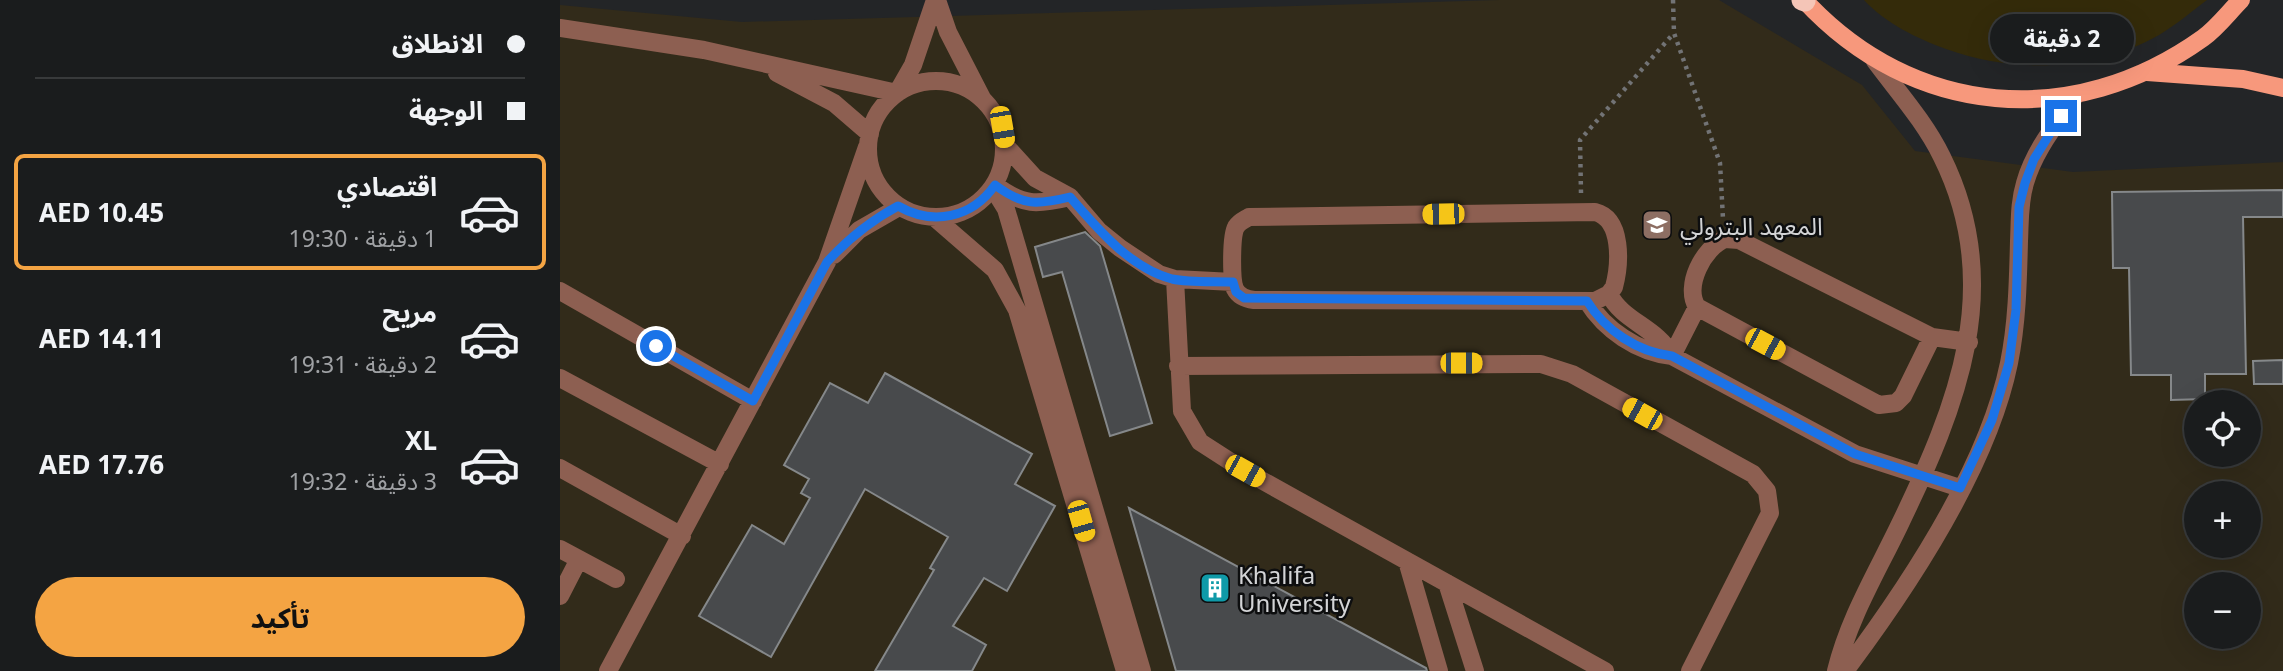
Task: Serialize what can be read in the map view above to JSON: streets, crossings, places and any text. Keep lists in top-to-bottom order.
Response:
{
  "places": {
    "school or university": ["المعهد البترولي"],
    "building": ["Khalifa University"]
  },
  "page": {
    "banner": ["الانطلاق", "الوجهة"],
    "bubble": "2 دقيقة",
    "list": [
      {
        "name": "اقتصادي",
        "note": "1 دقيقة · 19:30",
        "value": "AED 10.45"
      },
      {
        "name": "مريح",
        "note": "2 دقيقة · 19:31",
        "value": "AED 14.11"
      },
      {
        "name": "XL",
        "note": "3 دقيقة · 19:32",
        "value": "AED 17.76"
      }
    ],
    "map_buttons": ["+", "−"],
    "buttons": "تأكيد"
  }
}
